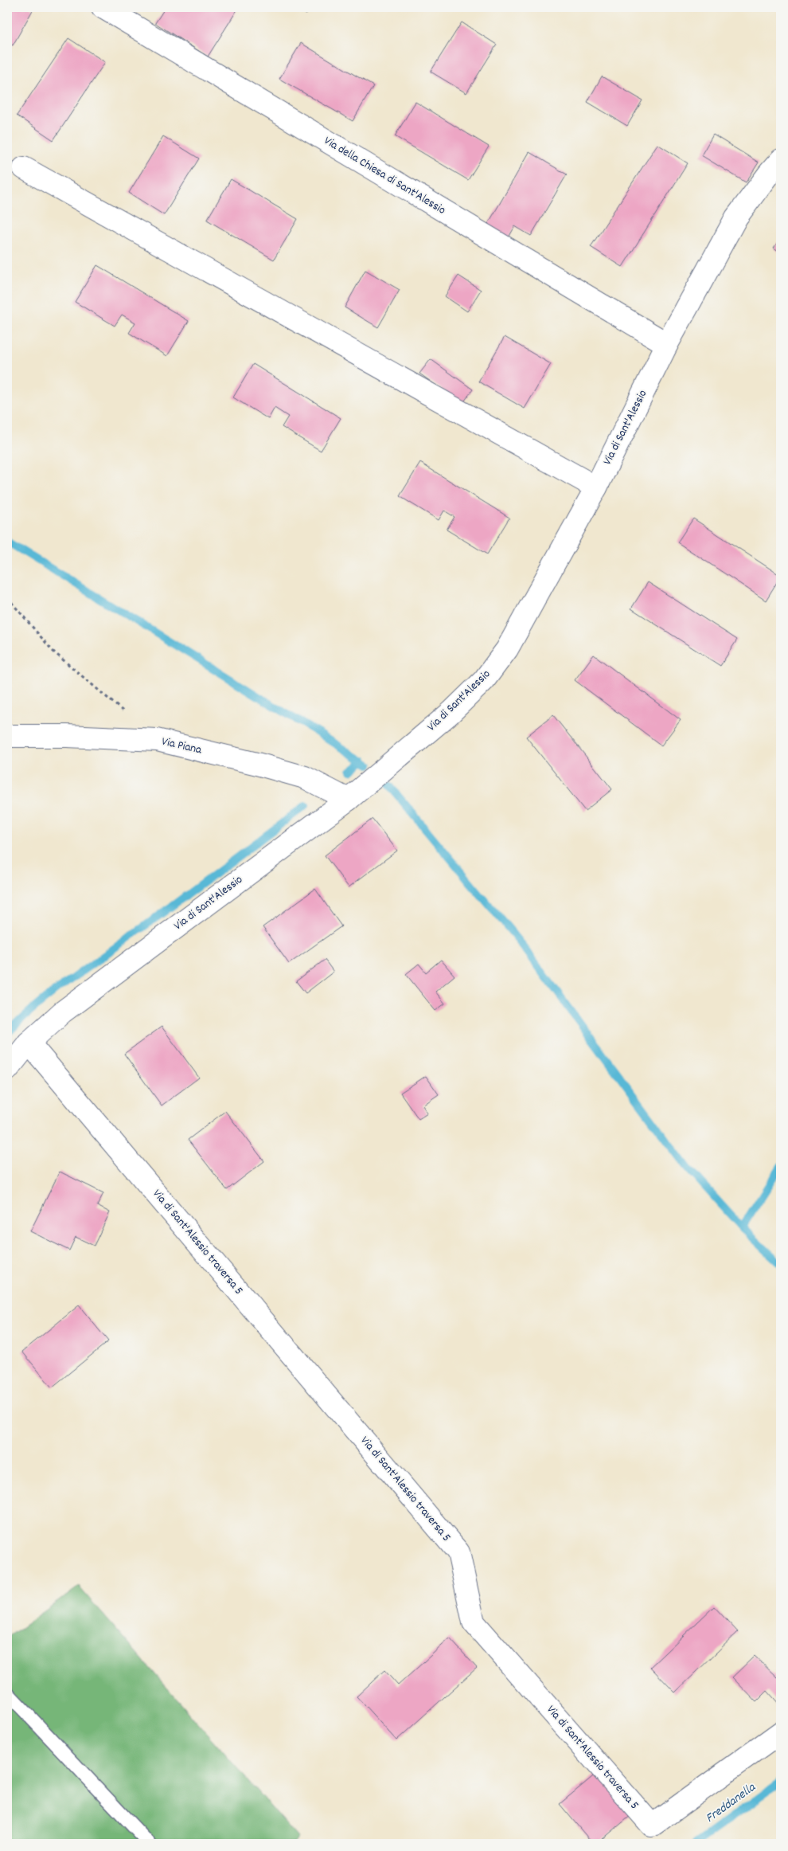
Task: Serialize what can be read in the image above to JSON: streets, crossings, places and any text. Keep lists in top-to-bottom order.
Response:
{
  "streets": {
    "street": [
      "Via della Chiesa di Sant'Alessio",
      "Via di Sant'Alessio",
      "Via Piana",
      "Via di Sant'Alessio traversa 5"
    ]
  },
  "crossings": [
    ["Via della Chiesa di Sant'Alessio", "Via di Sant'Alessio"],
    ["Via di Sant'Alessio", "Via Piana"],
    ["Via di Sant'Alessio", "Via di Sant'Alessio traversa 5"]
  ],
  "water": ["Freddanella"]
}
